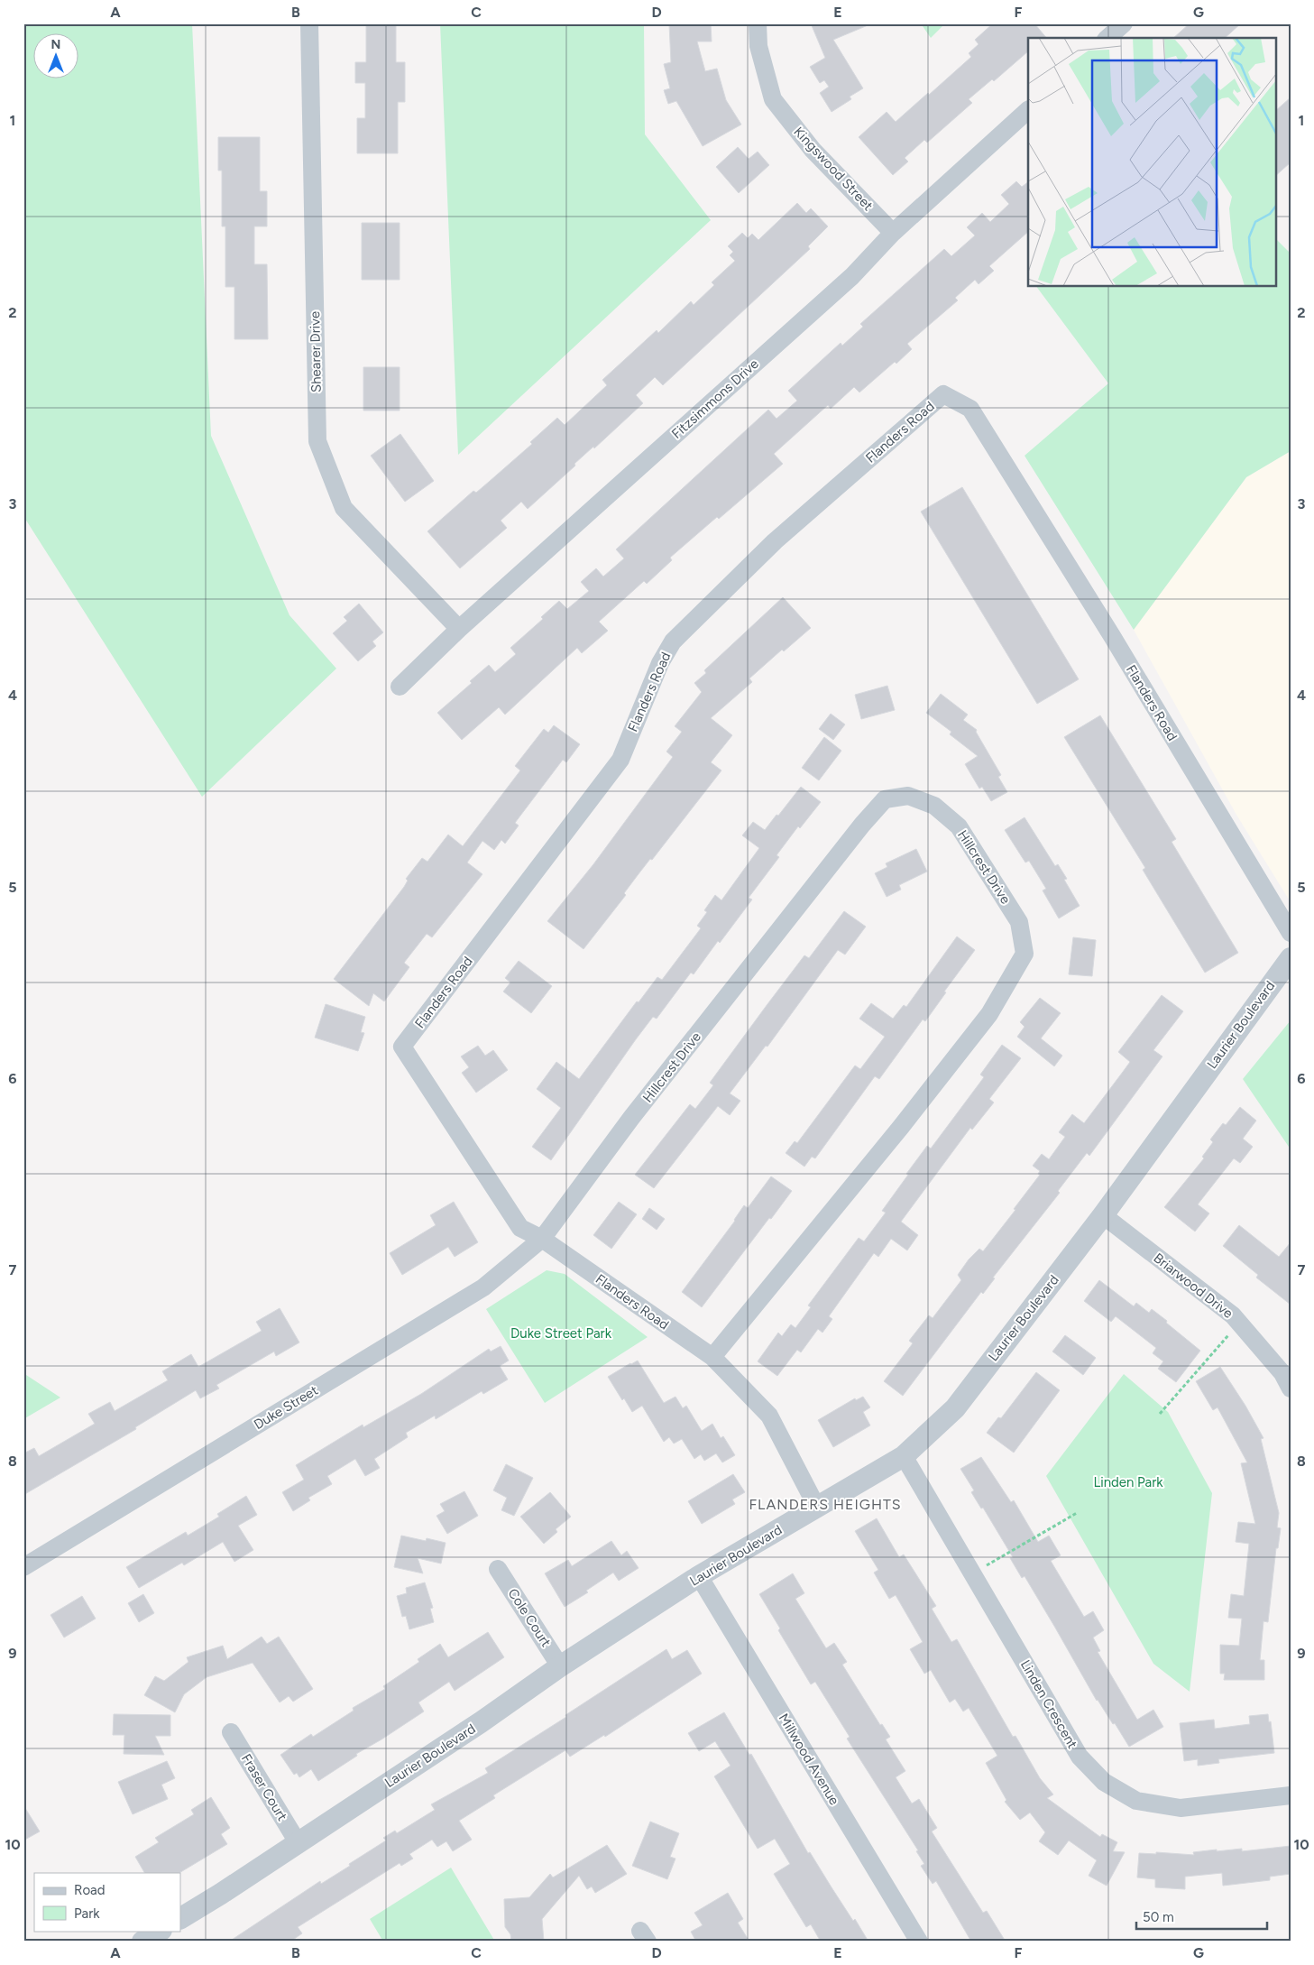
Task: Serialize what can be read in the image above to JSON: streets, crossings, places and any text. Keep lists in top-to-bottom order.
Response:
{
  "streets": {
    "street": [
      "Kingswood Street",
      "Shearer Drive",
      "Fitzsimmons Drive",
      "Flanders Road",
      "Hillcrest Drive",
      "Laurier Boulevard",
      "Briarwood Drive",
      "Duke Street",
      "Cole Court",
      "Linden Crescent",
      "Millwood Avenue",
      "Fraser Court"
    ]
  },
  "crossings": [
    ["Kingswood Street", "Fitzsimmons Drive"],
    ["Shearer Drive", "Fitzsimmons Drive"],
    ["Flanders Road", "Hillcrest Drive"],
    ["Flanders Road", "Laurier Boulevard"],
    ["Flanders Road", "Duke Street"],
    ["Hillcrest Drive", "Duke Street"],
    ["Laurier Boulevard", "Briarwood Drive"],
    ["Laurier Boulevard", "Cole Court"],
    ["Laurier Boulevard", "Linden Crescent"],
    ["Laurier Boulevard", "Millwood Avenue"],
    ["Laurier Boulevard", "Fraser Court"]
  ],
  "districts": ["FLANDERS HEIGHTS"],
  "parks": ["Duke Street Park", "Linden Park"],
  "legend": ["Road", "Park"],
  "scale_bar": "50 m",
  "north": "top",
  "grid": {
    "columns": [
      "A",
      "B",
      "C",
      "D",
      "E",
      "F",
      "G"
    ],
    "rows": [
      "1",
      "2",
      "3",
      "4",
      "5",
      "6",
      "7",
      "8",
      "9",
      "10"
    ]
  }
}
